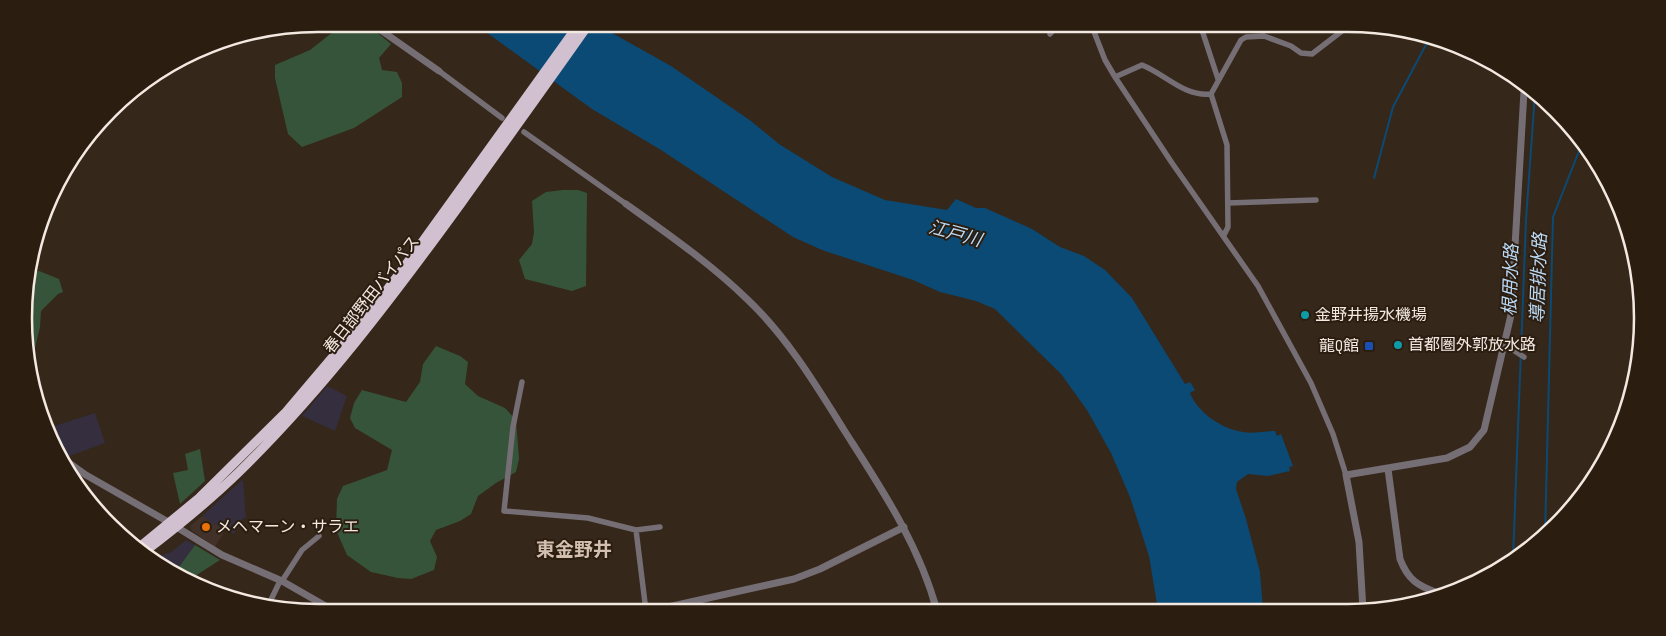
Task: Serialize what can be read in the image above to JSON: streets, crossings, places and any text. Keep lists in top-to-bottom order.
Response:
{
  "streets": {
    "highway": ["春日部野田バイパス"]
  },
  "districts": ["東金野井"],
  "water": ["江戸川", "導居排水路", "根用水路"],
  "places": {
    "other": ["金野井揚水機場", "首都圏外郭放水路", "メヘマーン・サラエ"],
    "transit": ["龍Q館"]
  }
}
